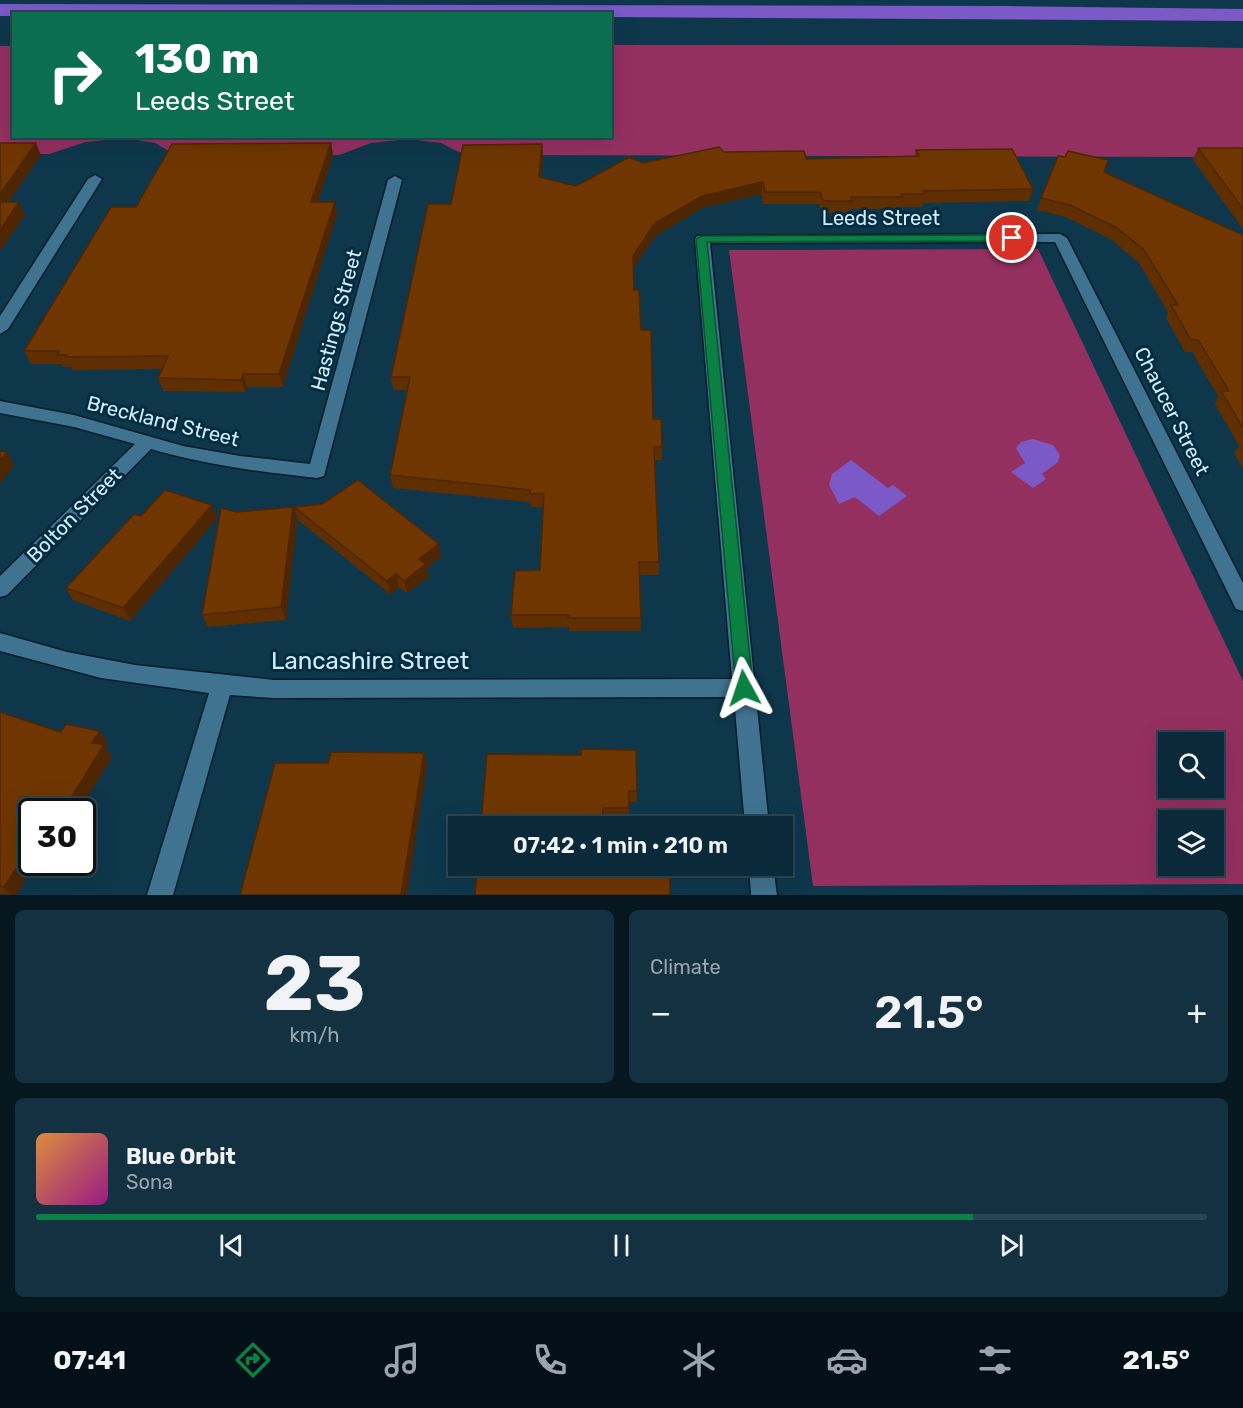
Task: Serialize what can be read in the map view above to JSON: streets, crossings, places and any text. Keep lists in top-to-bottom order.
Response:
{
  "streets": {
    "street": [
      "Leeds Street",
      "Hastings Street",
      "Chaucer Street",
      "Breckland Street",
      "Bolton Street",
      "Lancashire Street"
    ]
  },
  "crossings": [
    ["Leeds Street", "Chaucer Street"],
    ["Leeds Street", "Lancashire Street"],
    ["Hastings Street", "Breckland Street"],
    ["Breckland Street", "Bolton Street"]
  ],
  "page": {
    "turn": ["130 m", "Leeds Street"],
    "limit": "30",
    "trip": "07:42 · 1 min · 210 m",
    "tile": [
      ["23", "km/h"],
      "Climate"
    ],
    "heat": ["−", "21.5°", "+"],
    "song": ["Blue Orbit", "Sona"],
    "tabs": ["07:41", "21.5°"]
  }
}
